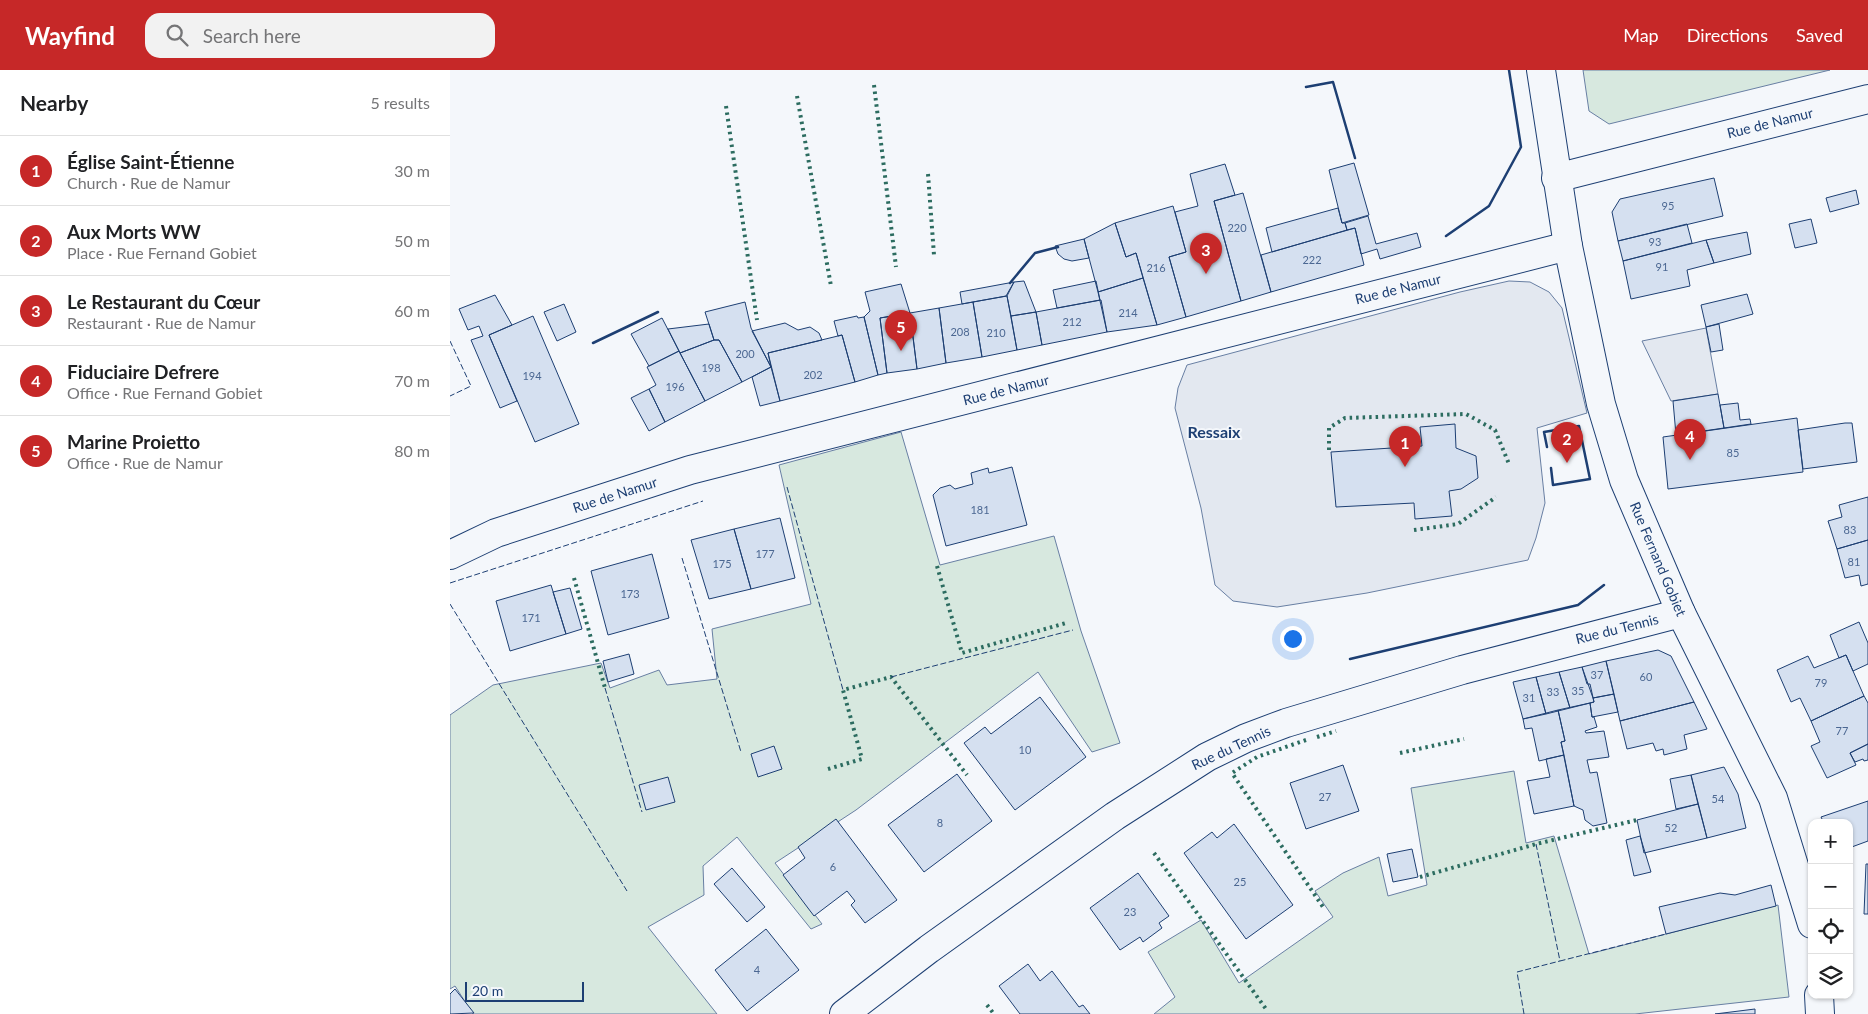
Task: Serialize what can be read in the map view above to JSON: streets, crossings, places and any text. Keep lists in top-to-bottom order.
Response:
{
  "streets": {
    "street": ["Rue de Namur", "Rue Fernand Gobiet", "Rue du Tennis"]
  },
  "crossings": [
    ["Rue de Namur", "Rue Fernand Gobiet"],
    ["Rue Fernand Gobiet", "Rue du Tennis"]
  ],
  "districts": ["Ressaix"],
  "house_numbers": [
    "95",
    "220",
    "93",
    "222",
    "91",
    "216",
    "214",
    "212",
    "208",
    "210",
    "200",
    "198",
    "202",
    "194",
    "196",
    "85",
    "181",
    "83",
    "177",
    "81",
    "175",
    "173",
    "171",
    "37",
    "60",
    "79",
    "35",
    "33",
    "31",
    "77",
    "10",
    "27",
    "54",
    "8",
    "52",
    "6",
    "25",
    "23",
    "4"
  ],
  "scale_bar": "20 m",
  "page": {
    "header": "Wayfind",
    "search": "Search here",
    "nav": ["Map", "Directions", "Saved"],
    "heading": ["Nearby", "5 results"],
    "list": [
      {
        "mark": "1",
        "name": "Église Saint-Étienne",
        "note": "Church · Rue de Namur",
        "value": "30 m"
      },
      {
        "mark": "2",
        "name": "Aux Morts WW",
        "note": "Place · Rue Fernand Gobiet",
        "value": "50 m"
      },
      {
        "mark": "3",
        "name": "Le Restaurant du Cœur",
        "note": "Restaurant · Rue de Namur",
        "value": "60 m"
      },
      {
        "mark": "4",
        "name": "Fiduciaire Defrere",
        "note": "Office · Rue Fernand Gobiet",
        "value": "70 m"
      },
      {
        "mark": "5",
        "name": "Marine Proietto",
        "note": "Office · Rue de Namur",
        "value": "80 m"
      }
    ],
    "pins": [
      "3",
      "5",
      "4",
      "2",
      "1"
    ],
    "map_buttons": ["+", "−"],
    "scale": "20 m"
  }
}
